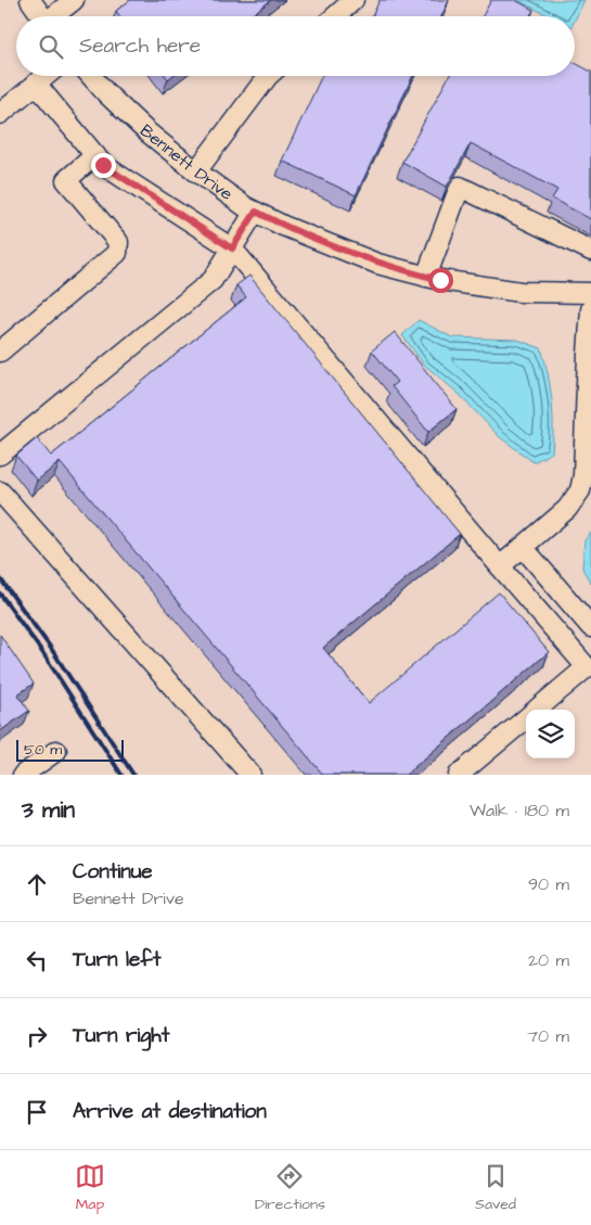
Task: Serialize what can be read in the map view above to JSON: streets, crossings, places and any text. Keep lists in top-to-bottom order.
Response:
{
  "streets": {
    "street": ["Bennett Drive"]
  },
  "scale_bar": "50 m",
  "page": {
    "search": "Search here",
    "scale": "50 m",
    "heading": ["3 min", "Walk · 180 m"],
    "list": [
      ["Continue", "Bennett Drive", "90 m"],
      ["Turn left", "20 m"],
      ["Turn right", "70 m"],
      "Arrive at destination"
    ],
    "nav": ["Map", "Directions", "Saved"]
  }
}
